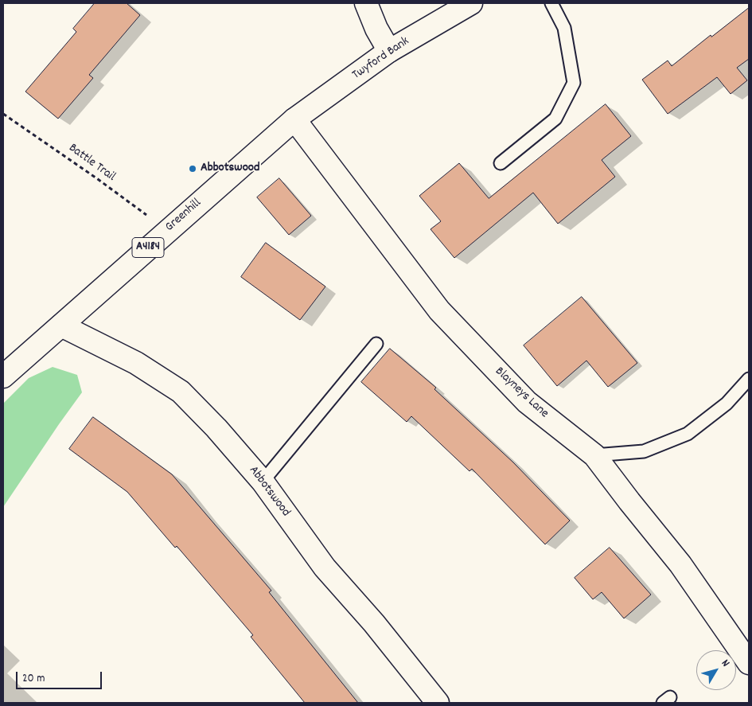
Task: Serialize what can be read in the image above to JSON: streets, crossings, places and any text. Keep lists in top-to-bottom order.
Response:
{
  "streets": {
    "street": [
      "Twyford Bank",
      "Greenhill",
      "A4184",
      "Blayneys Lane",
      "Abbotswood"
    ],
    "path": ["Battle Trail"]
  },
  "crossings": [
    ["Twyford Bank", "Greenhill"],
    ["Twyford Bank", "Blayneys Lane"],
    ["Battle Trail", "Greenhill"],
    ["Greenhill", "Blayneys Lane"],
    ["Greenhill", "Abbotswood"]
  ],
  "places": ["Abbotswood"],
  "scale_bar": "20 m",
  "north": "top right"
}
